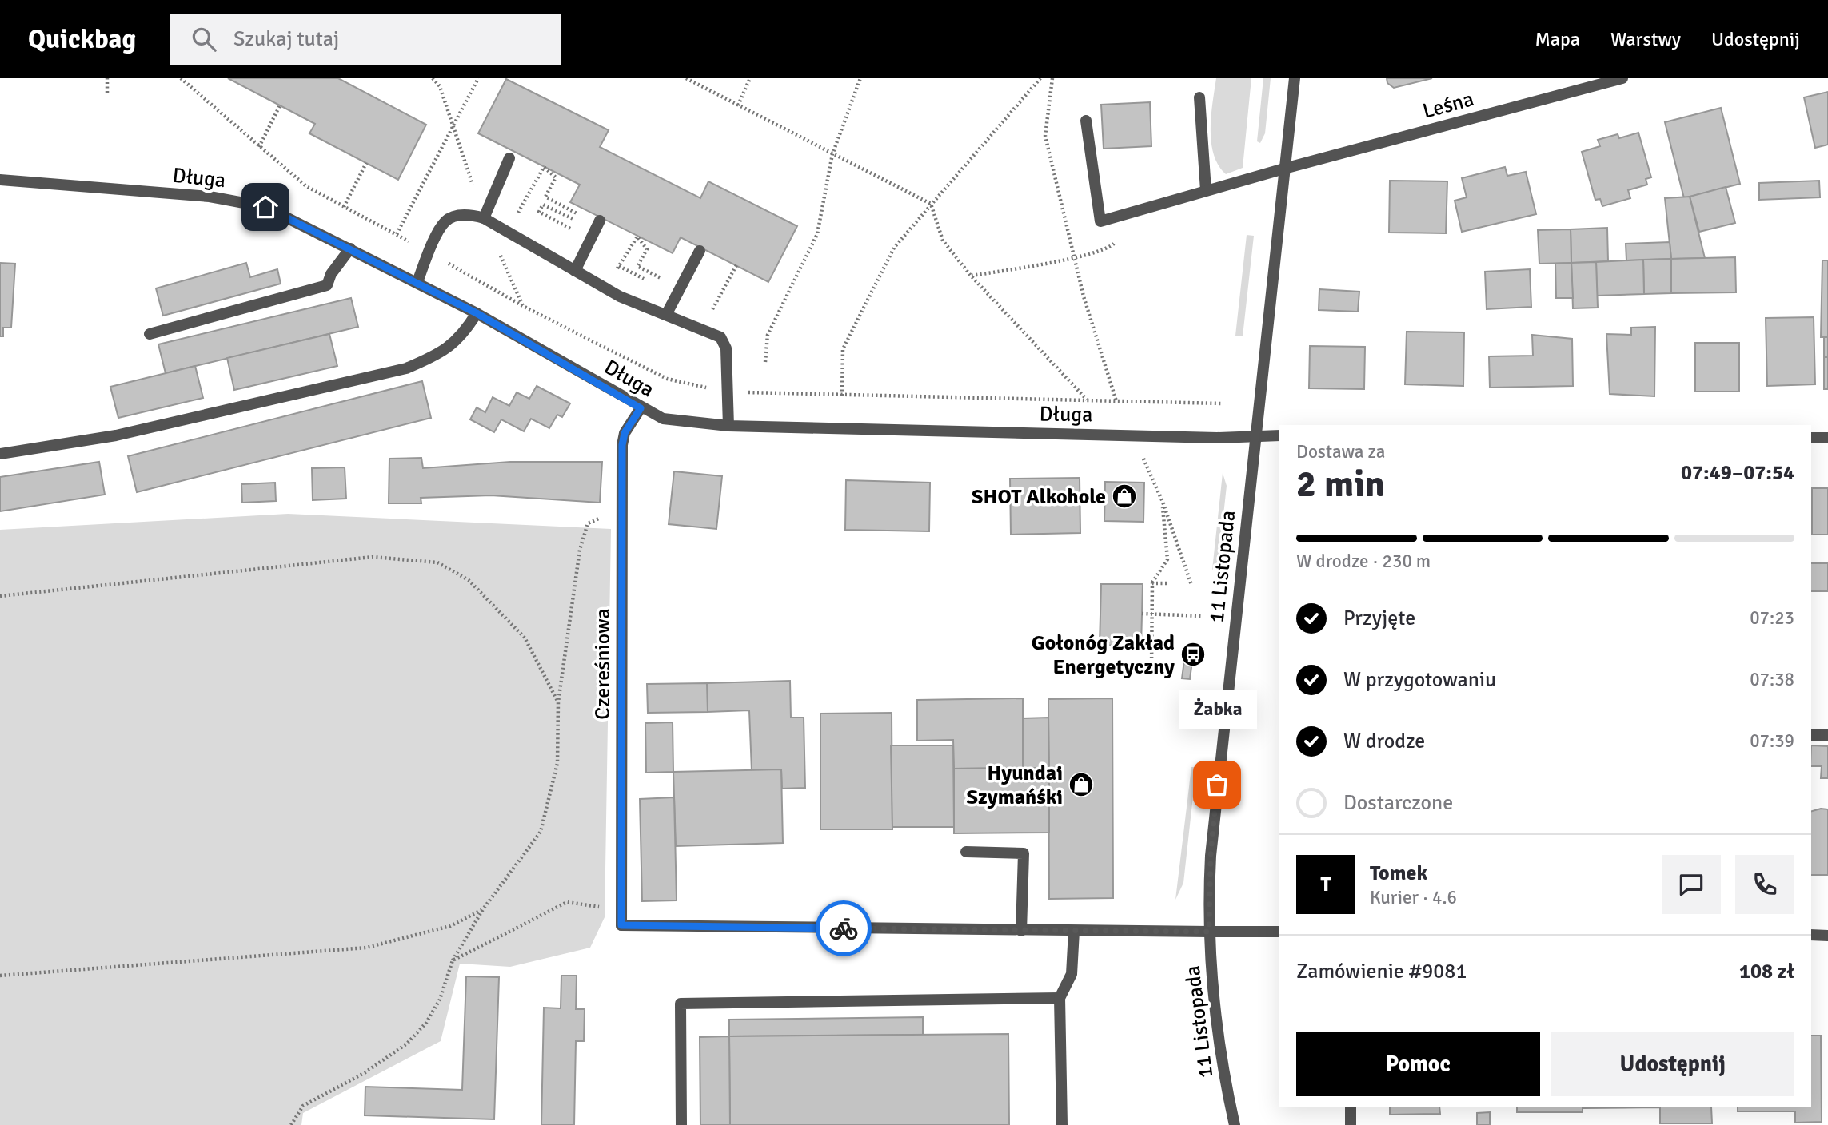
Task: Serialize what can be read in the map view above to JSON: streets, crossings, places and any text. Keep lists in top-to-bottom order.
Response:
{
  "streets": {
    "street": [
      "Leśna",
      "Długa",
      "11 Listopada",
      "Czereśniowa"
    ]
  },
  "crossings": [
    ["Leśna", "11 Listopada"],
    ["Długa", "11 Listopada"],
    ["Długa", "Czereśniowa"]
  ],
  "places": {
    "shop": ["SHOT Alkohole", "Hyundai Szymańśki"],
    "bus stop": ["Gołonóg Zakład Energetyczny"],
    "other": ["Żabka"]
  },
  "page": {
    "header": "Quickbag",
    "search": "Szukaj tutaj",
    "nav": ["Mapa", "Warstwy", "Udostępnij"],
    "heading": ["2 min", "Dostawa za", "07:49–07:54"],
    "panel": [
      "Tomek",
      "Kurier · 4.6",
      "Zamówienie #9081",
      "108 zł"
    ],
    "bar": "W drodze · 230 m",
    "list": [
      ["Przyjęte", "07:23"],
      ["W przygotowaniu", "07:38"],
      ["W drodze", "07:39"],
      "Dostarczone"
    ],
    "bubble": "Żabka",
    "round": "T",
    "buttons": ["Pomoc", "Udostępnij"]
  }
}
